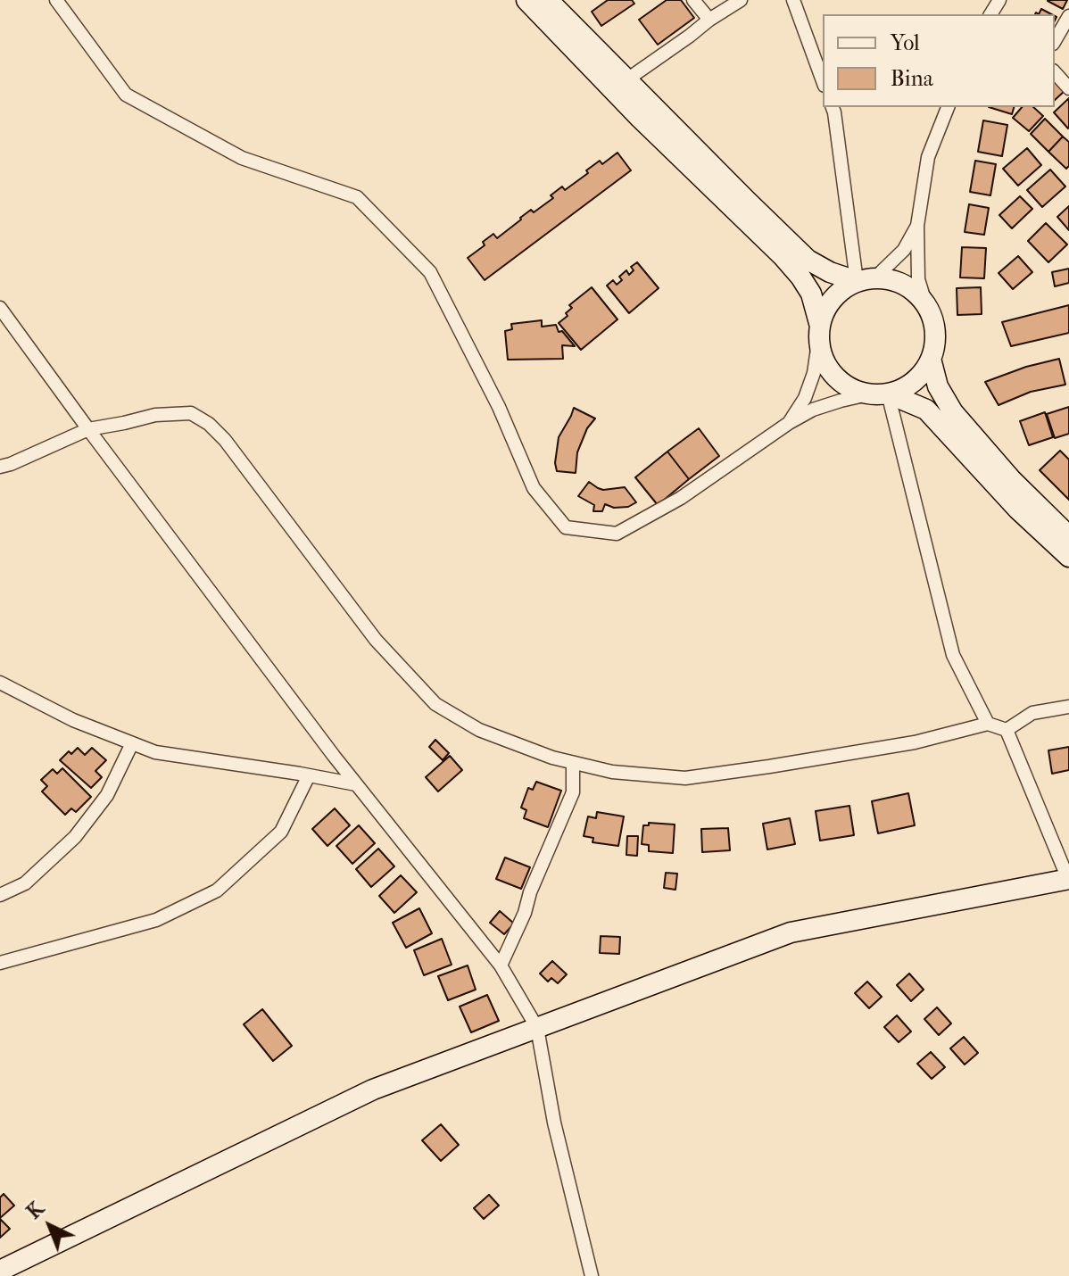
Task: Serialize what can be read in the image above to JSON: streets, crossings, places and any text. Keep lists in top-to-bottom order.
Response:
{
  "legend": ["Yol", "Bina"],
  "north": "top left"
}
